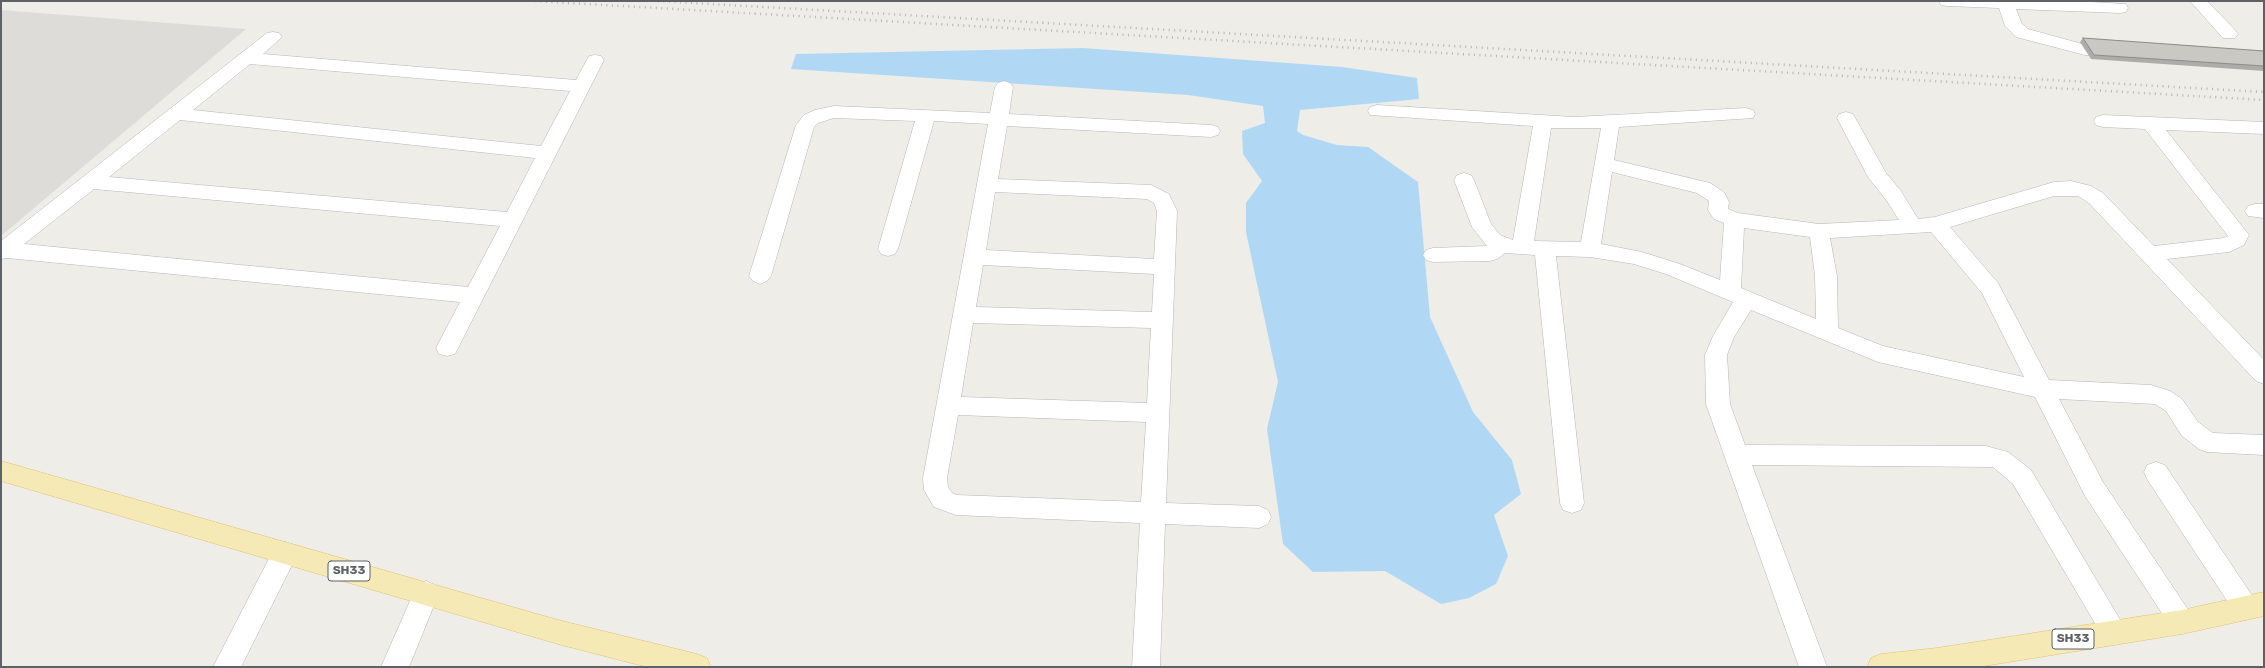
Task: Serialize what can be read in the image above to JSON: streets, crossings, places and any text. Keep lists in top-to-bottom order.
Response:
{
  "streets": {
    "main road": ["SH33"]
  }
}
